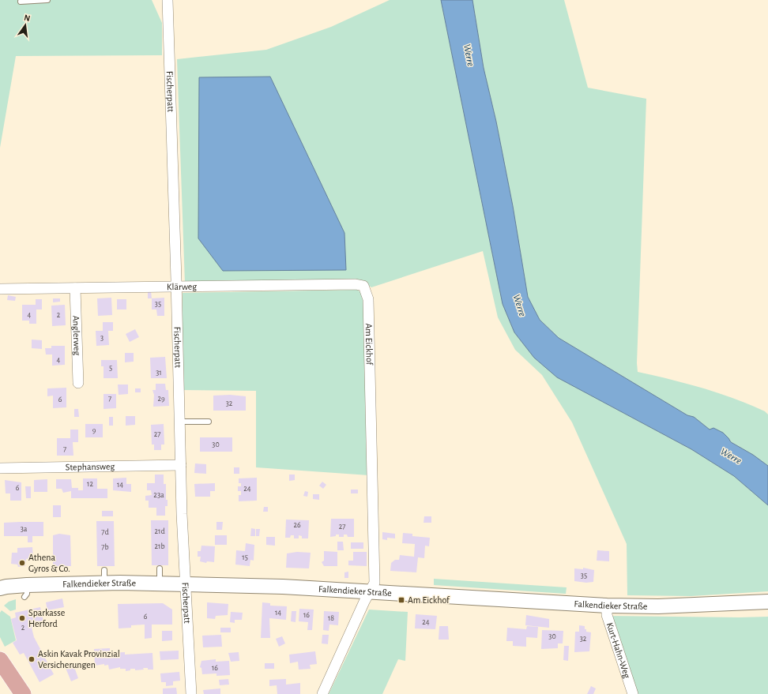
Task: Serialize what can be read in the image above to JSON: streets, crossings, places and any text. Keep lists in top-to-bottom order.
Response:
{
  "streets": {
    "street": [
      "Fischerpatt",
      "Klärweg",
      "Anglerweg",
      "Am Eickhof",
      "Stephansweg",
      "Falkendieker Straße",
      "Kurt-Hahn-Weg"
    ]
  },
  "crossings": [
    ["Fischerpatt", "Klärweg"],
    ["Fischerpatt", "Stephansweg"],
    ["Fischerpatt", "Falkendieker Straße"],
    ["Klärweg", "Anglerweg"],
    ["Klärweg", "Am Eickhof"],
    ["Am Eickhof", "Falkendieker Straße"],
    ["Falkendieker Straße", "Kurt-Hahn-Weg"]
  ],
  "water": ["Werre"],
  "places": {
    "other": ["Athena Gyros & Co.", "Sparkasse Herford", "Askin Kavak Provinzial Versicherungen"],
    "transit": ["Am Eickhof"]
  },
  "house_numbers": [
    "35",
    "4",
    "2",
    "3",
    "4",
    "5",
    "31",
    "7",
    "29",
    "6",
    "32",
    "9",
    "27",
    "30",
    "7",
    "12",
    "14",
    "6",
    "24",
    "23a",
    "26",
    "27",
    "3a",
    "21d",
    "7d",
    "21b",
    "7b",
    "15",
    "35",
    "14",
    "16",
    "6",
    "18",
    "24",
    "2",
    "30",
    "32",
    "16"
  ],
  "north": "top"
}
